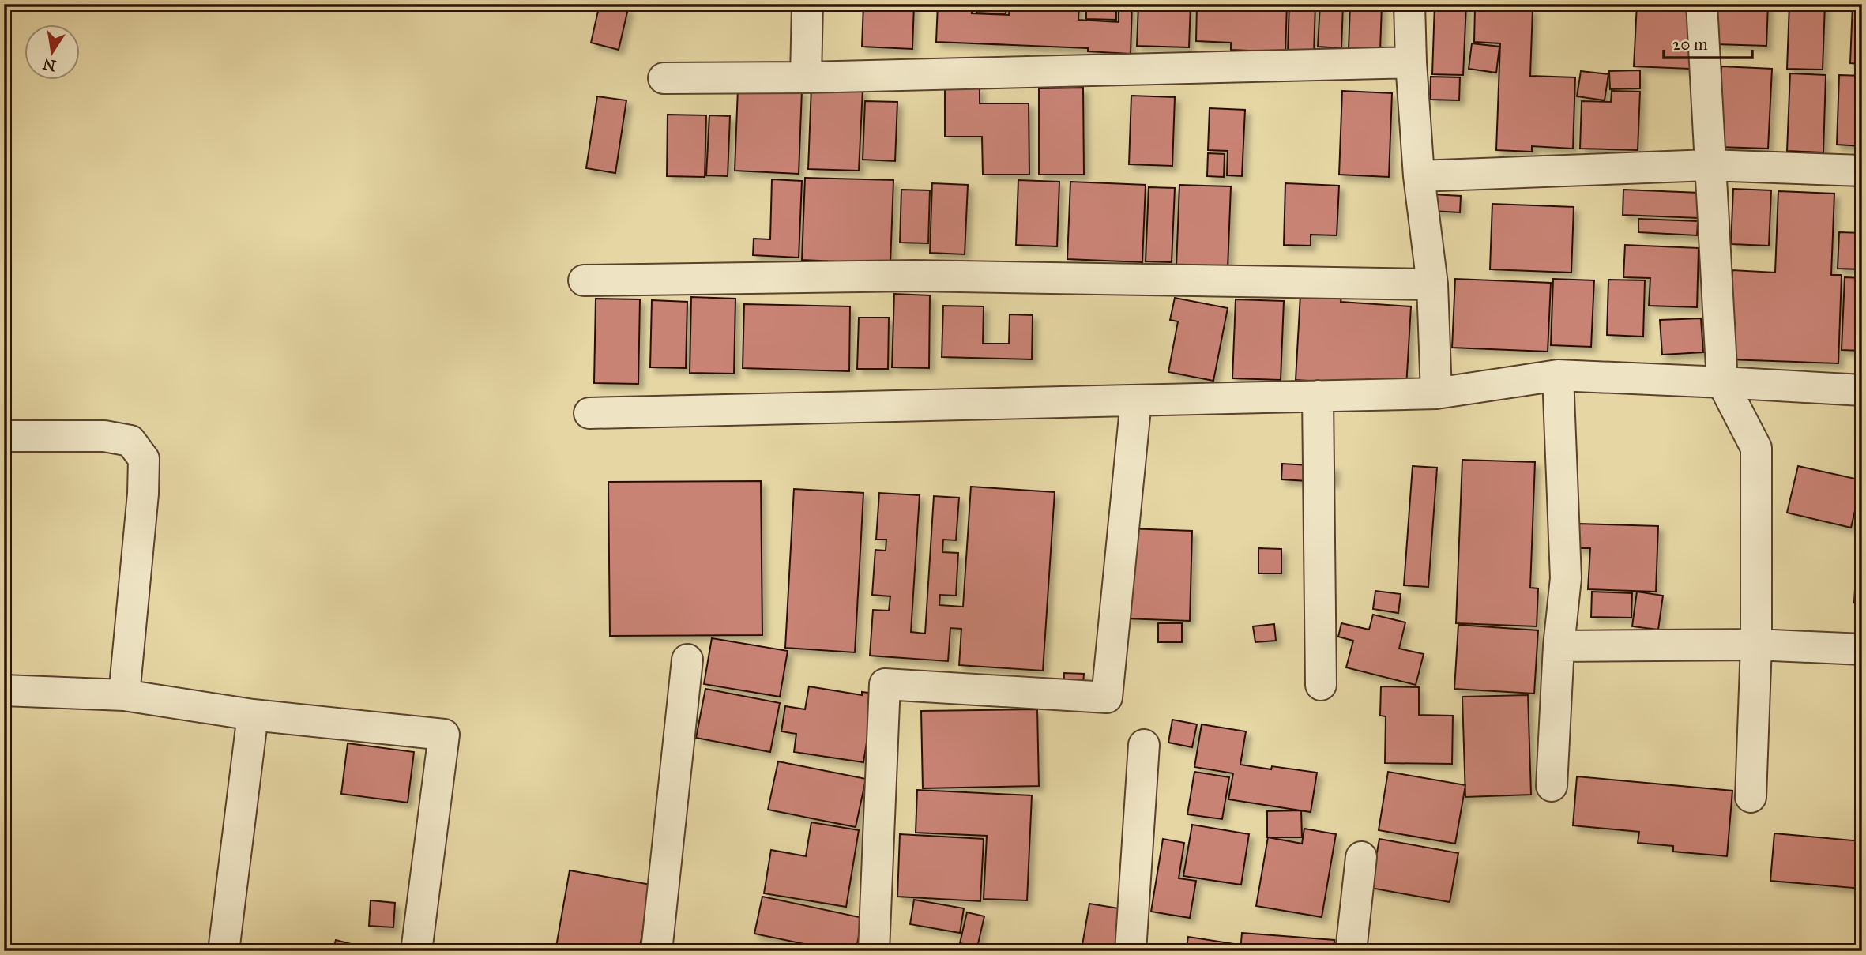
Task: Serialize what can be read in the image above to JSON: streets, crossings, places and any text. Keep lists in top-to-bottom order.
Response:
{
  "scale_bar": "20 m",
  "north": "bottom"
}
